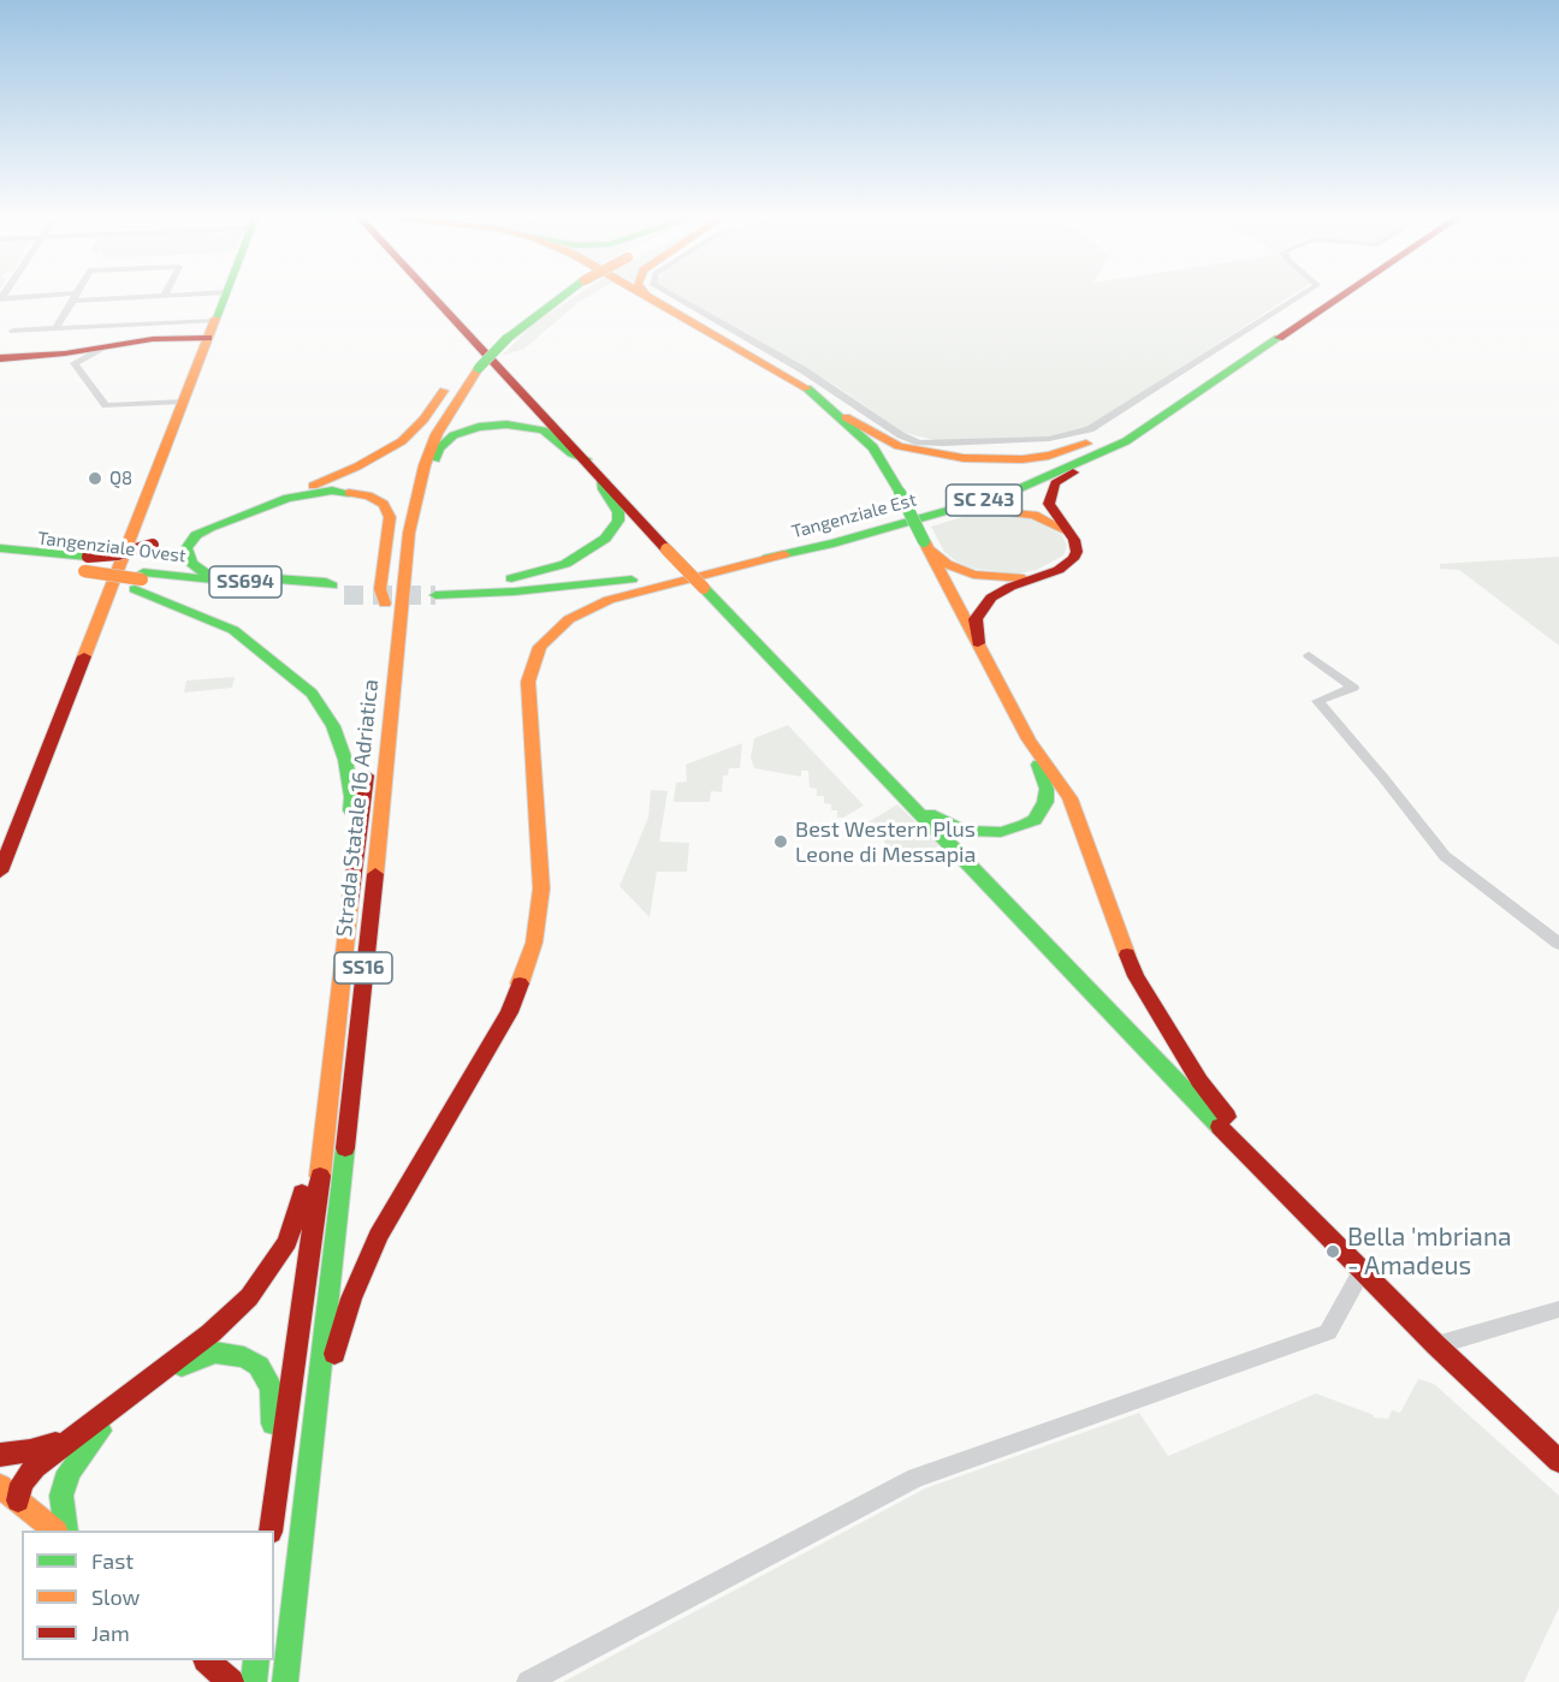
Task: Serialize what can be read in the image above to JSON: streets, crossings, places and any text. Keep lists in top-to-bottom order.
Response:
{
  "streets": {
    "main road": [
      "SC 243",
      "Tangenziale Est",
      "Tangenziale Ovest",
      "SS694",
      "Strada Statale 16 Adriatica",
      "SS16"
    ]
  },
  "crossings": [
    ["Tangenziale Ovest", "Strada Statale 16 Adriatica"]
  ],
  "places": ["Q8", "Best Western Plus Leone di Messapia", "Bella 'mbriana - Amadeus"],
  "legend": ["Fast", "Slow", "Jam"]
}
